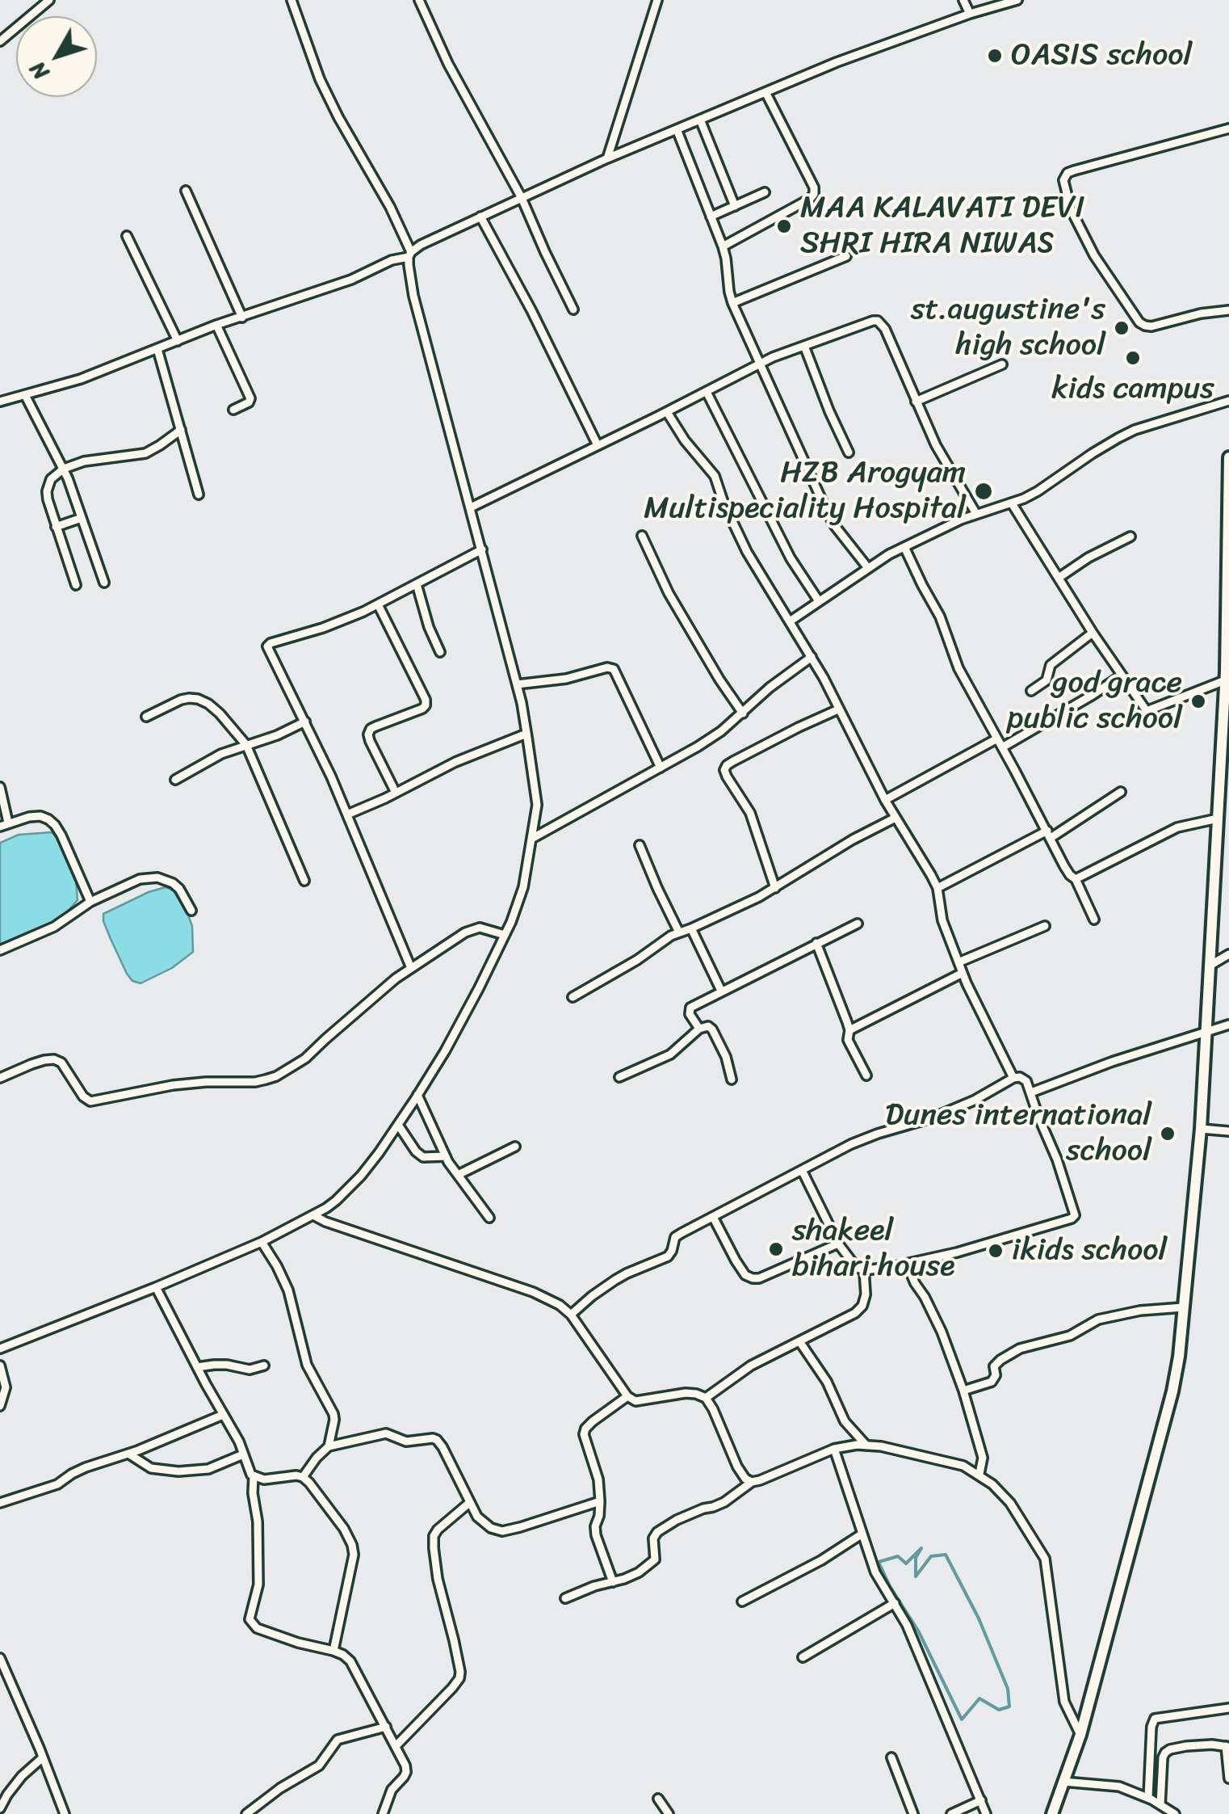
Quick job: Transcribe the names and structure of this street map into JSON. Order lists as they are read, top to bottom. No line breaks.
{"places":["OASIS school","MAA KALAVATI DEVI SHRI HIRA NIWAS","st.augustine's high school","kids campus","HZB Arogyam Multispeciality Hospital","god grace public school","Dunes international school","shakeel bihari house","ikids school"],"north":"bottom left"}
